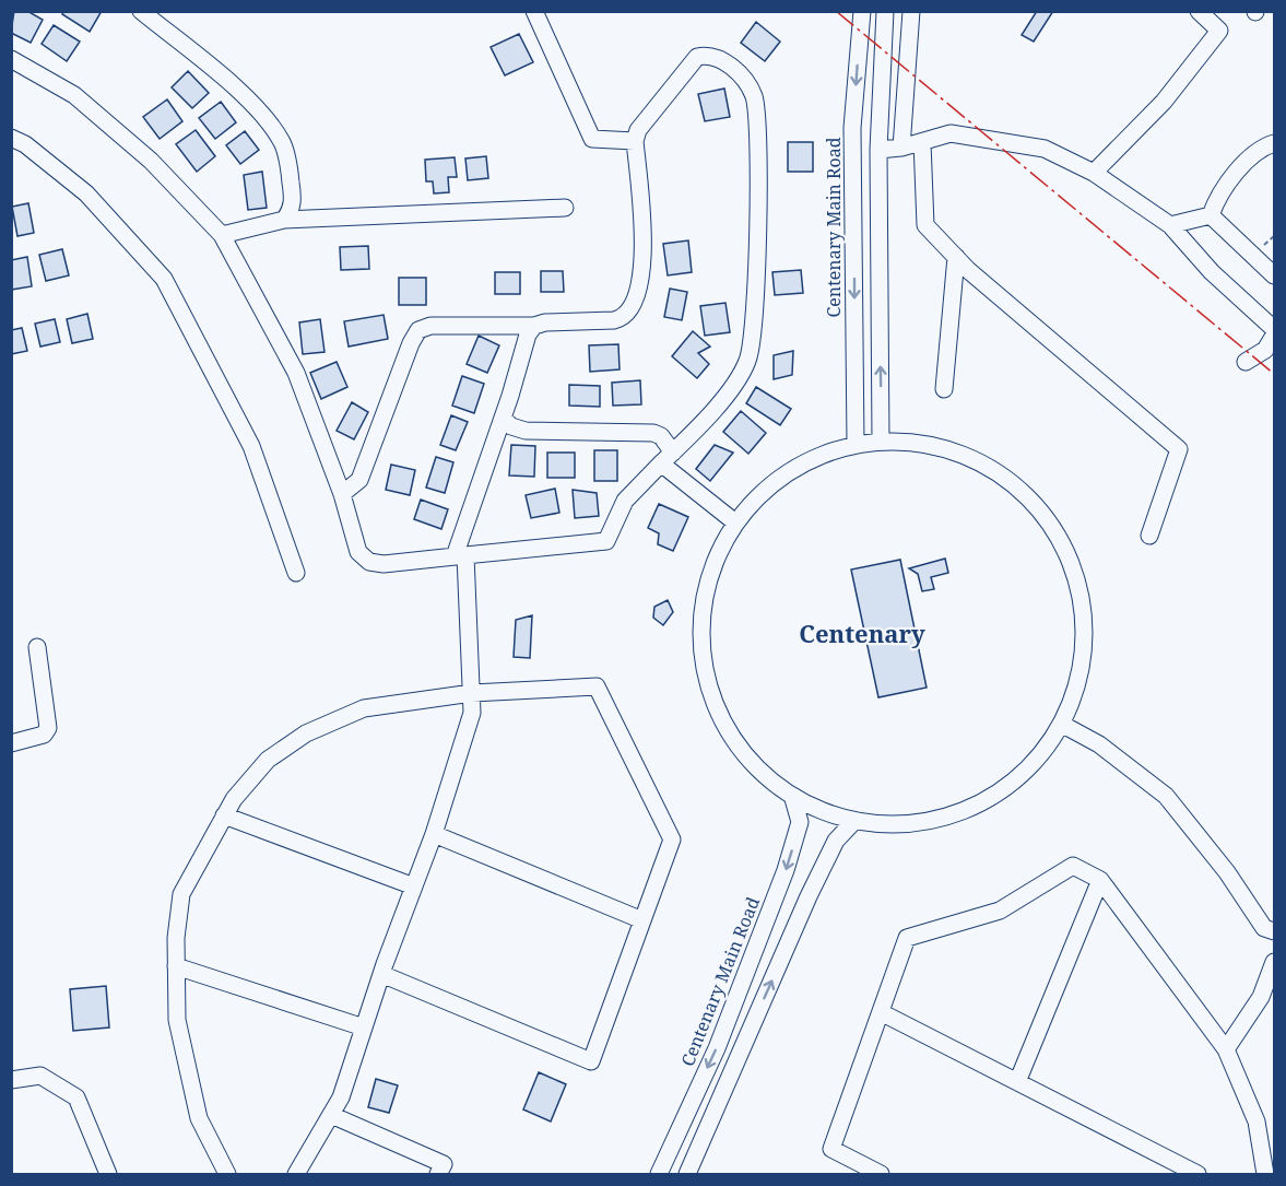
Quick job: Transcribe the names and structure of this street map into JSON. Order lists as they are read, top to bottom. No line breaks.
{"streets":{"street":["Centenary Main Road"]},"districts":["Centenary"]}
